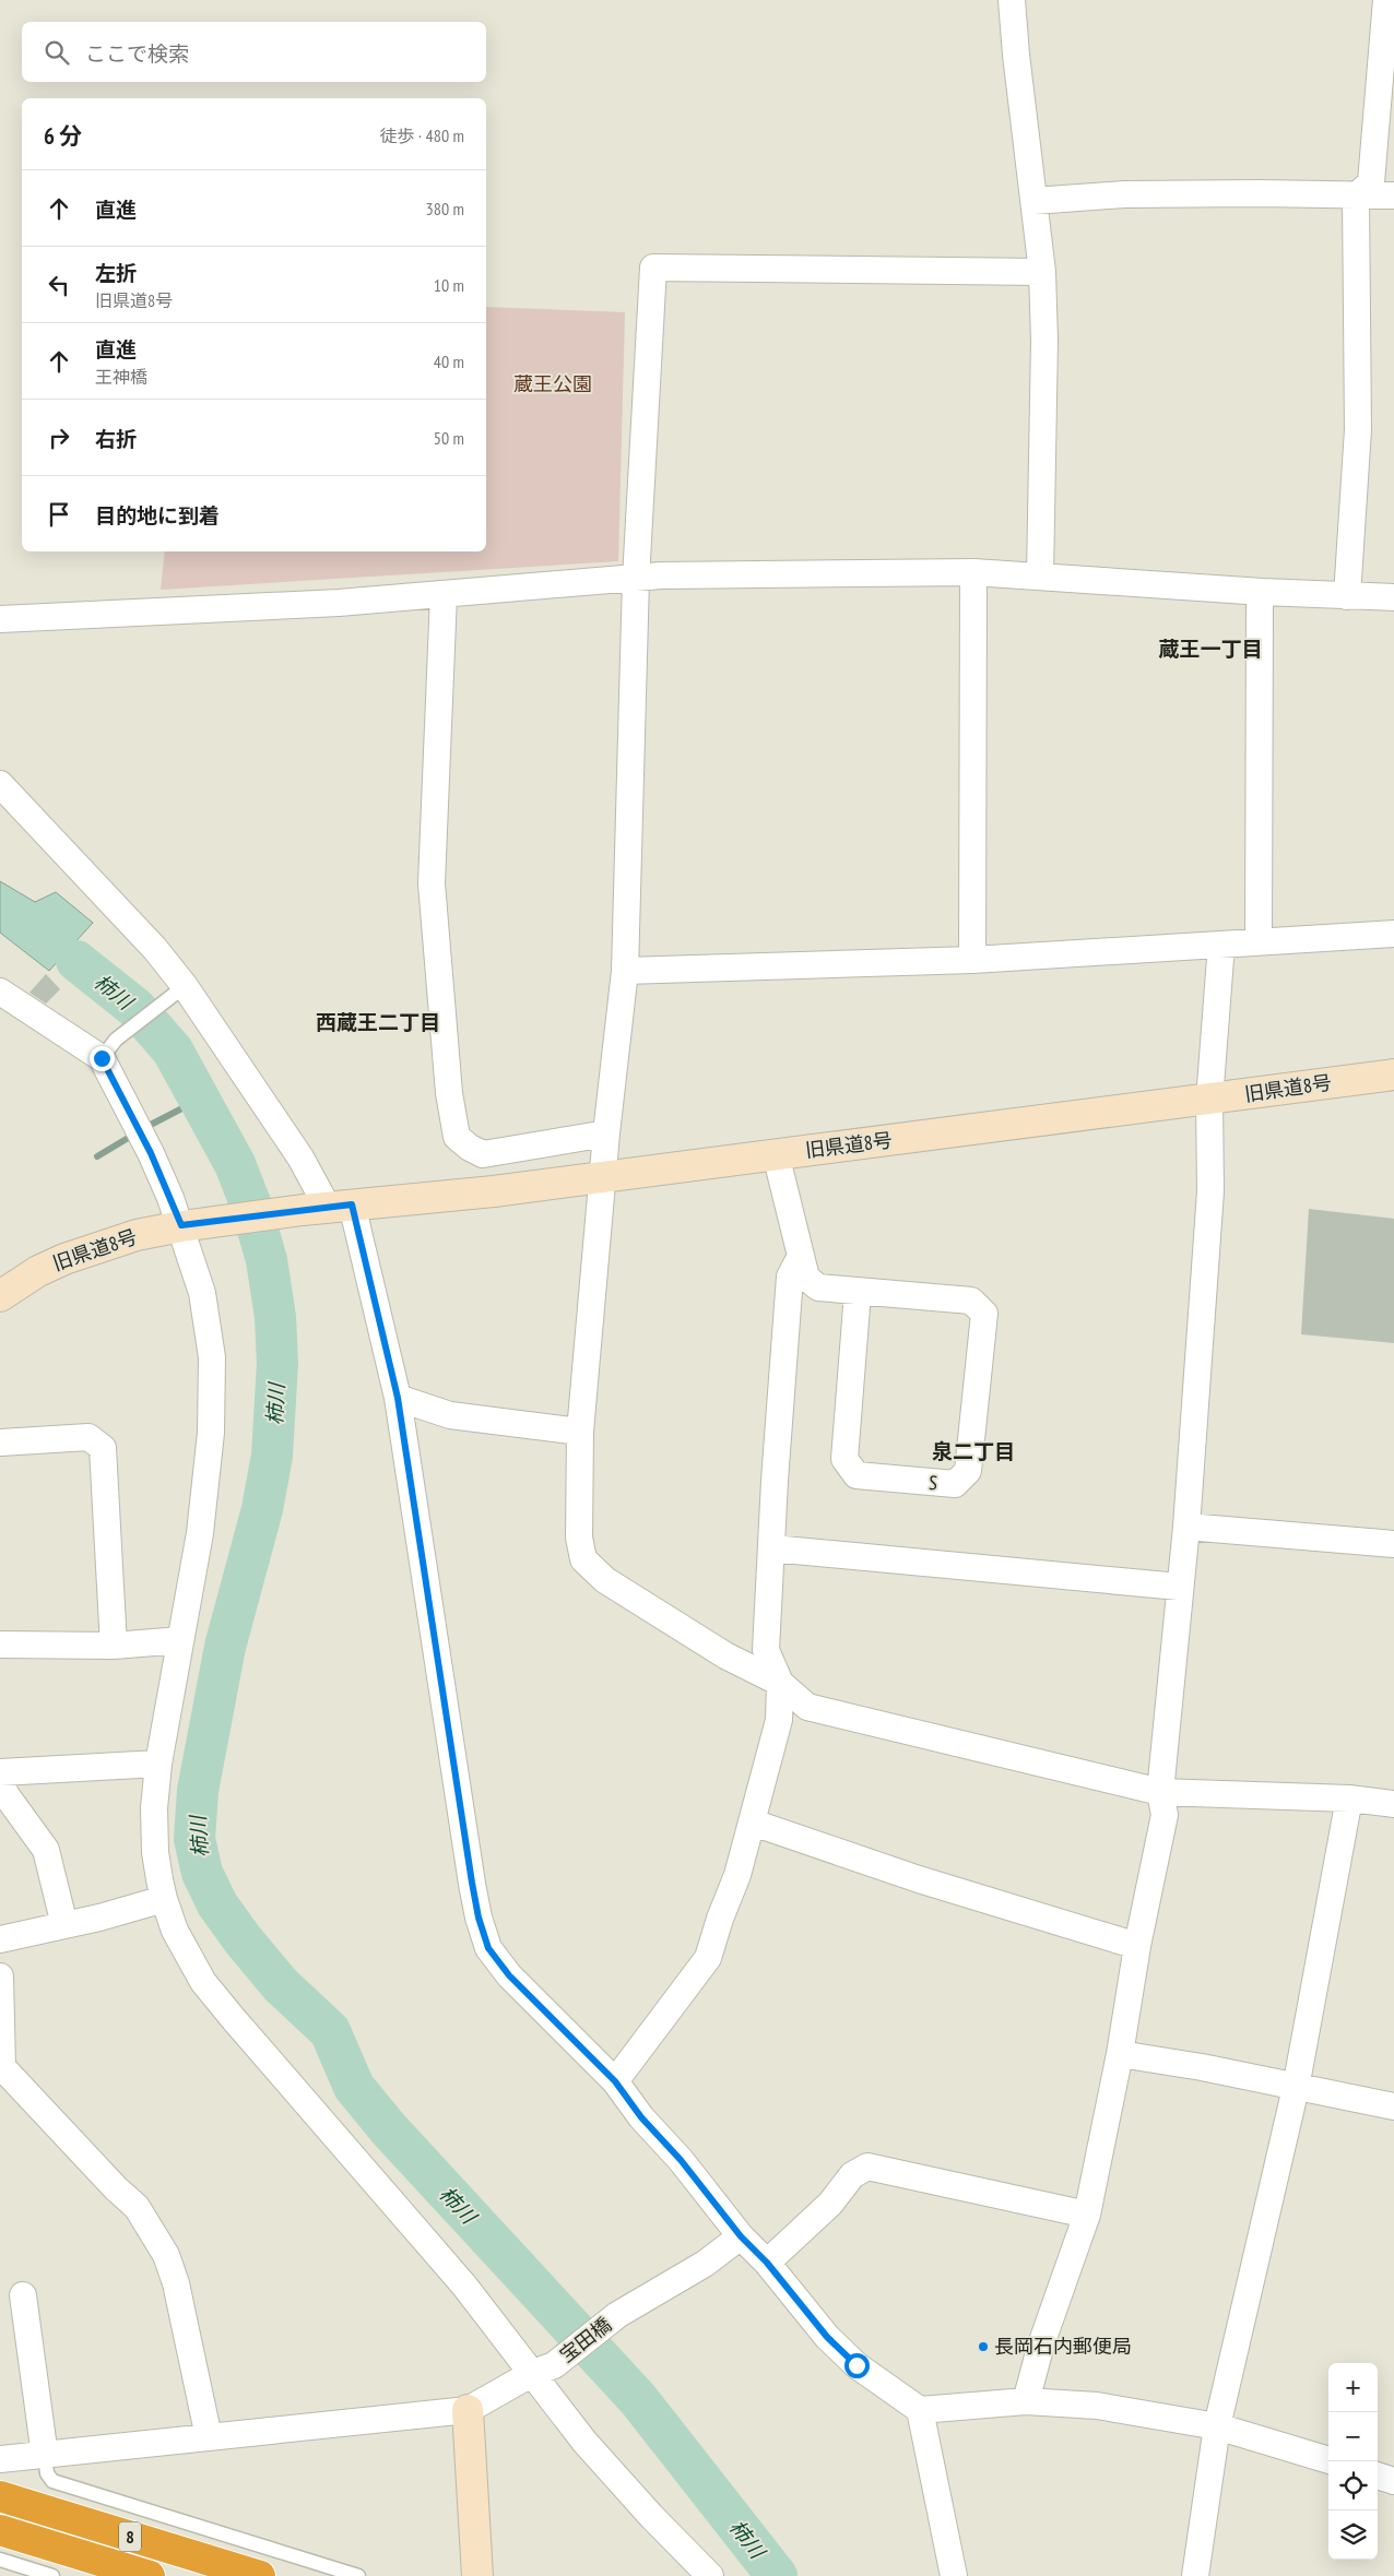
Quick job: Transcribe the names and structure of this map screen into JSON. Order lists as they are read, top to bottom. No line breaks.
{"streets":{"highway":["8"],"street":["旧県道8号","S","宝田橋"]},"crossings":[["旧県道8号","S"]],"districts":["蔵王一丁目","西蔵王二丁目","泉二丁目"],"water":["柿川"],"parks":["蔵王公園"],"places":["長岡石内郵便局"],"page":{"search":"ここで検索","heading":["6 分","徒歩 · 480 m"],"list":[["直進","380 m"],["左折","旧県道8号","10 m"],["直進","王神橋","40 m"],["右折","50 m"],"目的地に到着"],"map_buttons":["+","−"]}}
